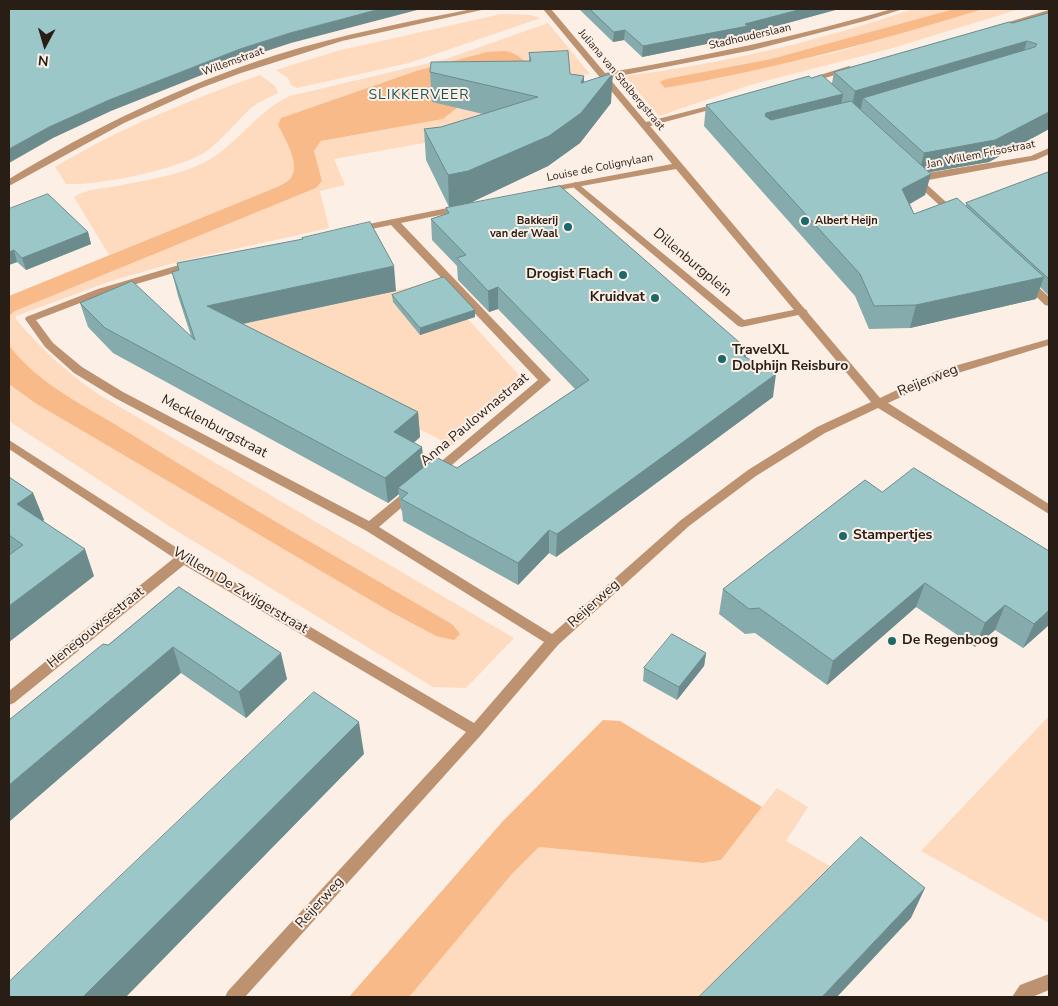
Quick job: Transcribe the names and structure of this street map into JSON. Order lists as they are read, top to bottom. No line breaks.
{"streets":{"street":["Stadhouderslaan","Willemstraat","Juliana van Stolbergstraat","Jan Willem Frisostraat","Louise de Colignylaan","Dillenburgplein","Reijerweg","Anna Paulownastraat","Mecklenburgstraat","Willem De Zwijgerstraat","Henegouwsestraat"]},"crossings":[["Stadhouderslaan","Juliana van Stolbergstraat"],["Juliana van Stolbergstraat","Louise de Colignylaan"],["Louise de Colignylaan","Dillenburgplein"],["Reijerweg","Mecklenburgstraat"],["Reijerweg","Willem De Zwijgerstraat"],["Anna Paulownastraat","Mecklenburgstraat"],["Willem De Zwijgerstraat","Henegouwsestraat"]],"districts":["SLIKKERVEER"],"places":["Albert Heijn","Bakkerij van der Waal","Drogist Flach","Kruidvat","TravelXL Dolphijn Reisburo","Stampertjes","De Regenboog"],"north":"bottom"}
